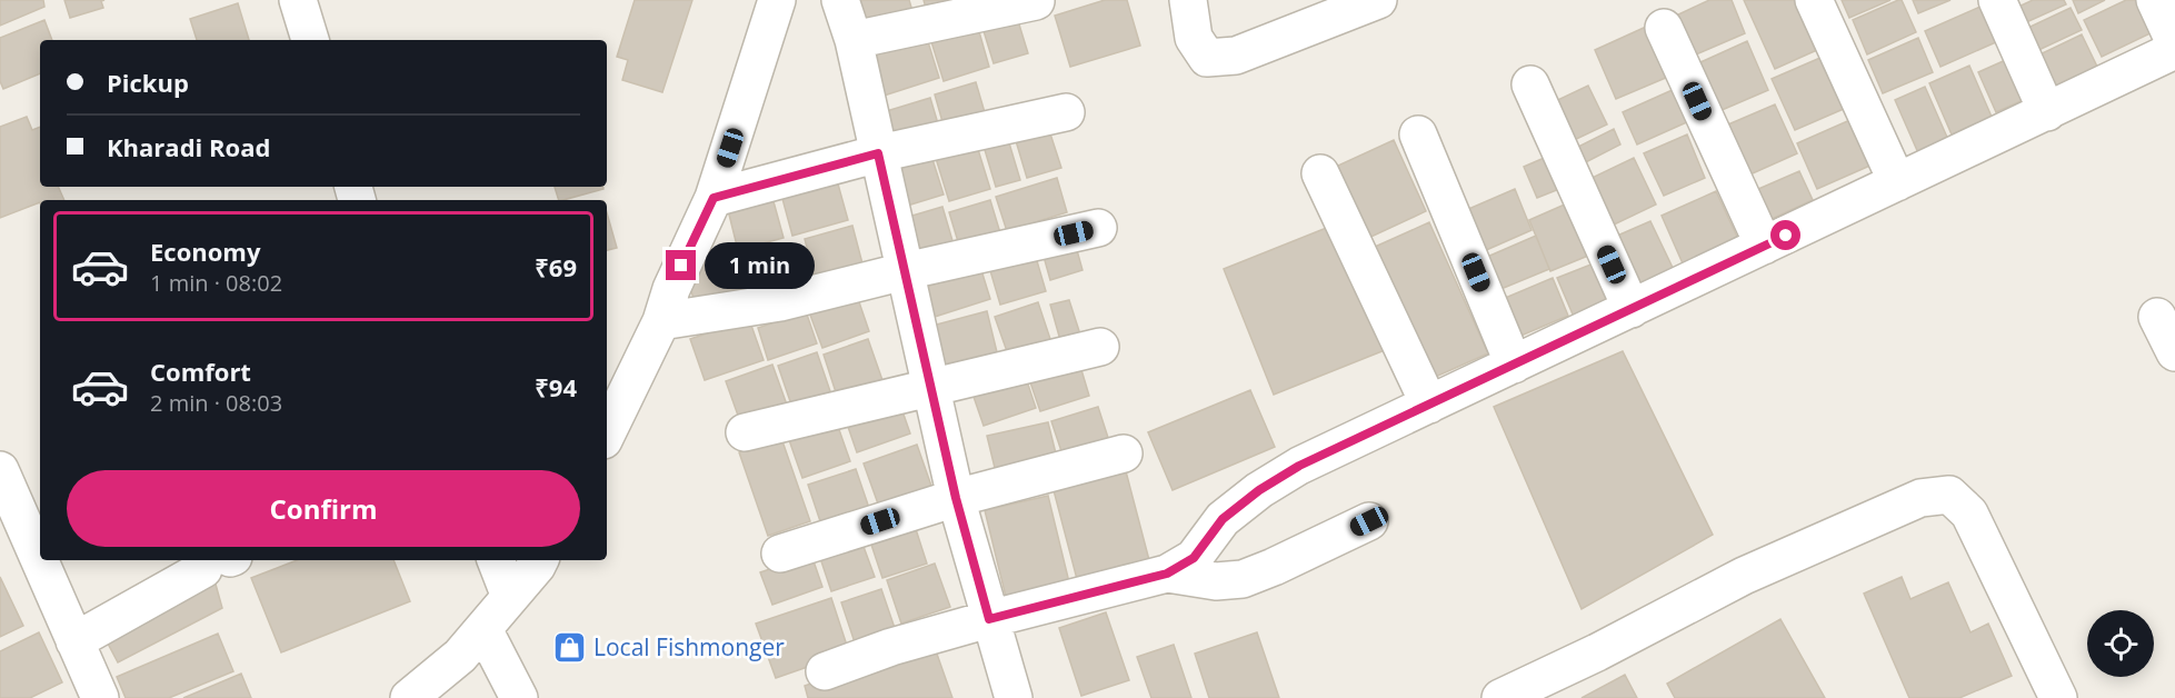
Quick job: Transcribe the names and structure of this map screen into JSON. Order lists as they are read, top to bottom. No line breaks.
{"places":{"shop":["Local Fishmonger"]},"page":{"banner":["Pickup","Kharadi Road"],"list":[{"name":"Economy","note":"1 min · 08:02","value":"₹69"},{"name":"Comfort","note":"2 min · 08:03","value":"₹94"}],"bubble":"1 min","buttons":"Confirm"}}
